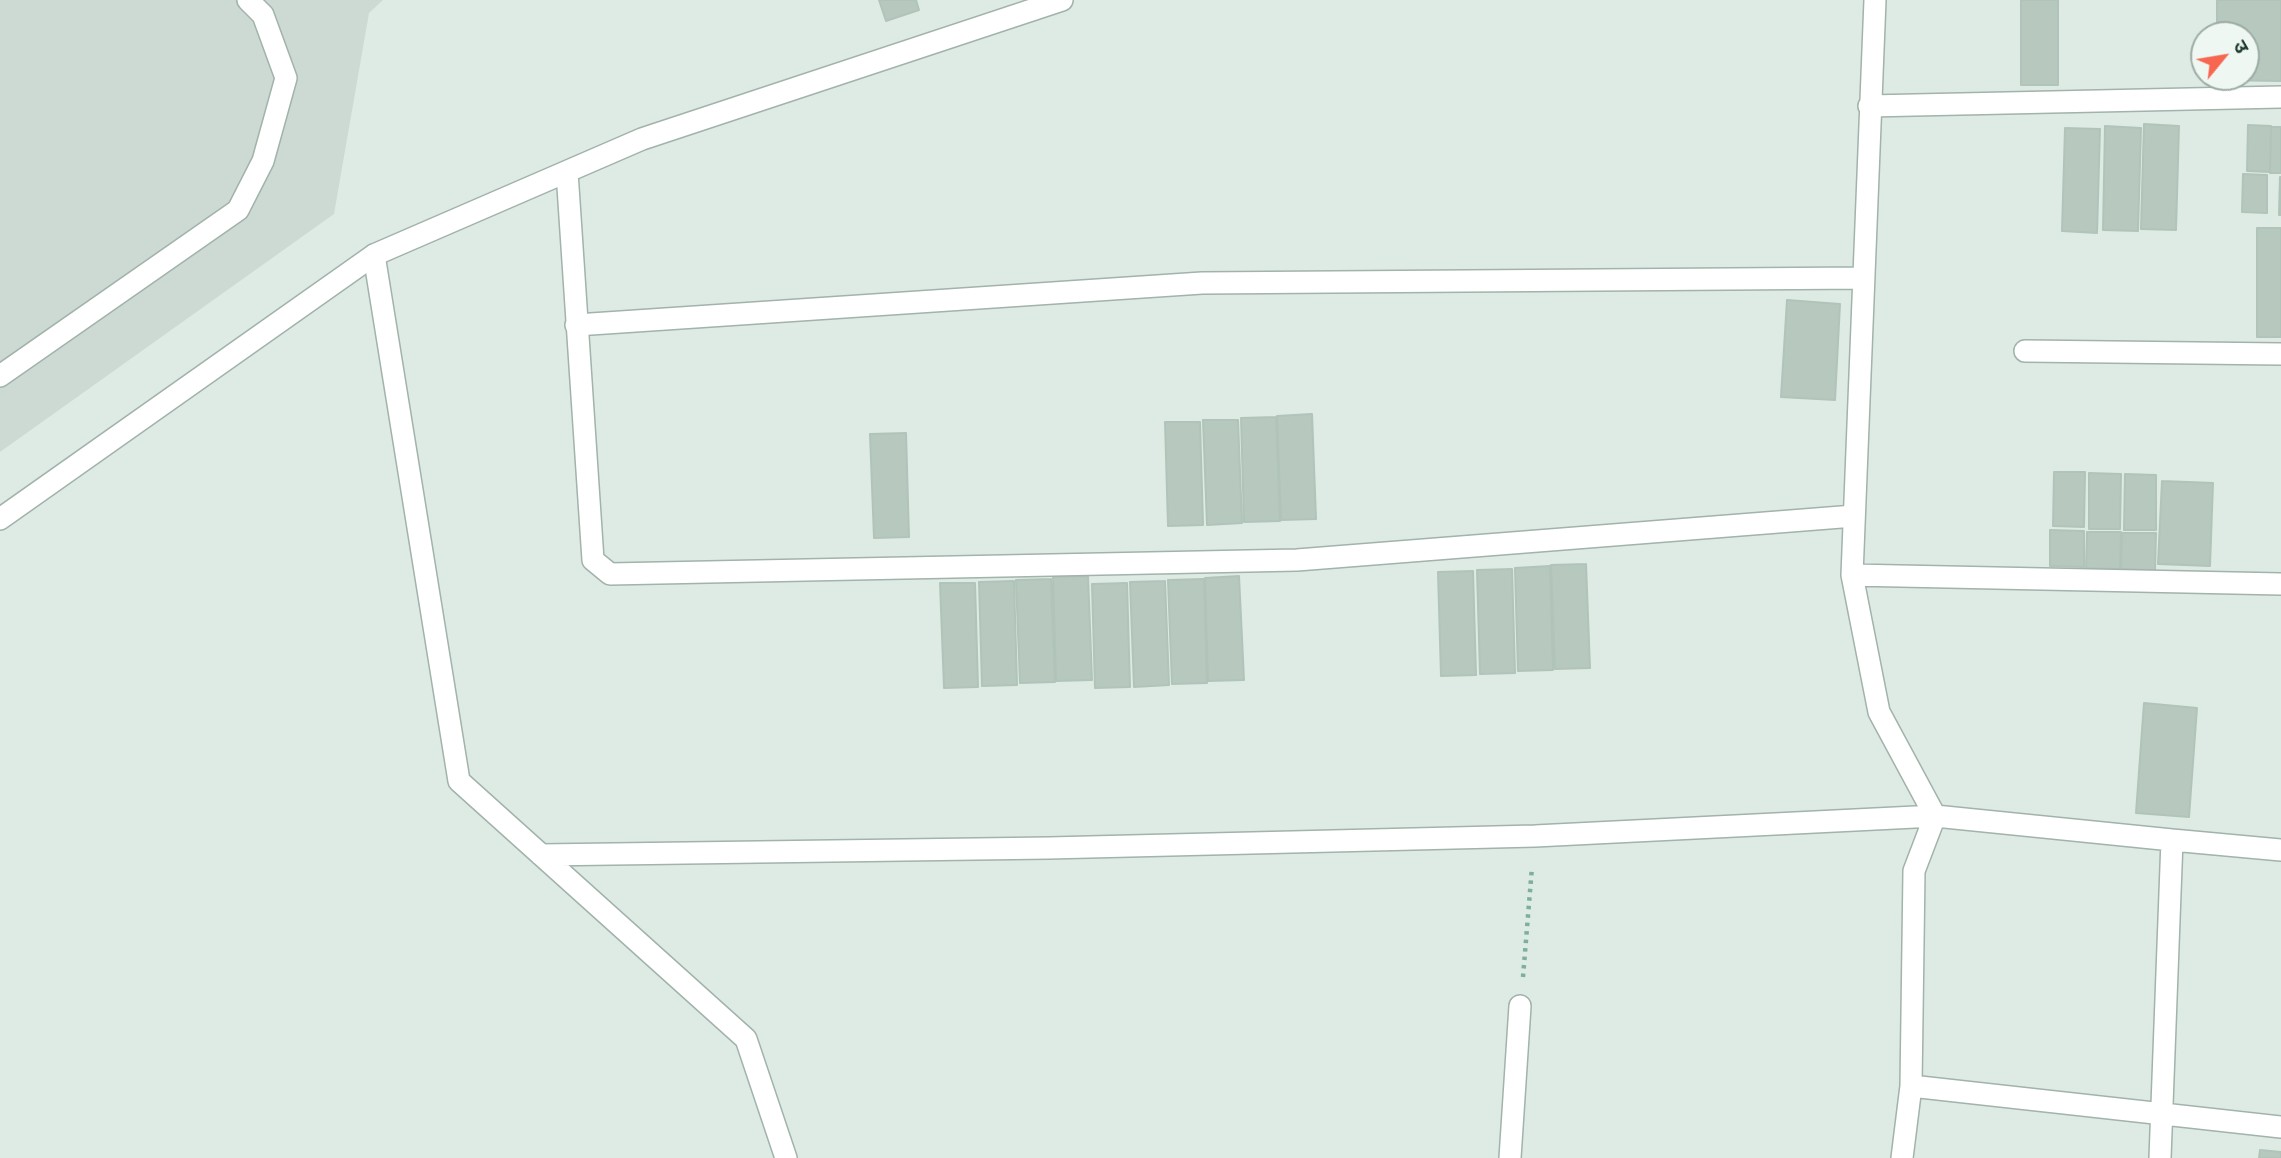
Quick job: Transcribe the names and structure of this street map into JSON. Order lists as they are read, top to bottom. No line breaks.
{"north":"top right"}
